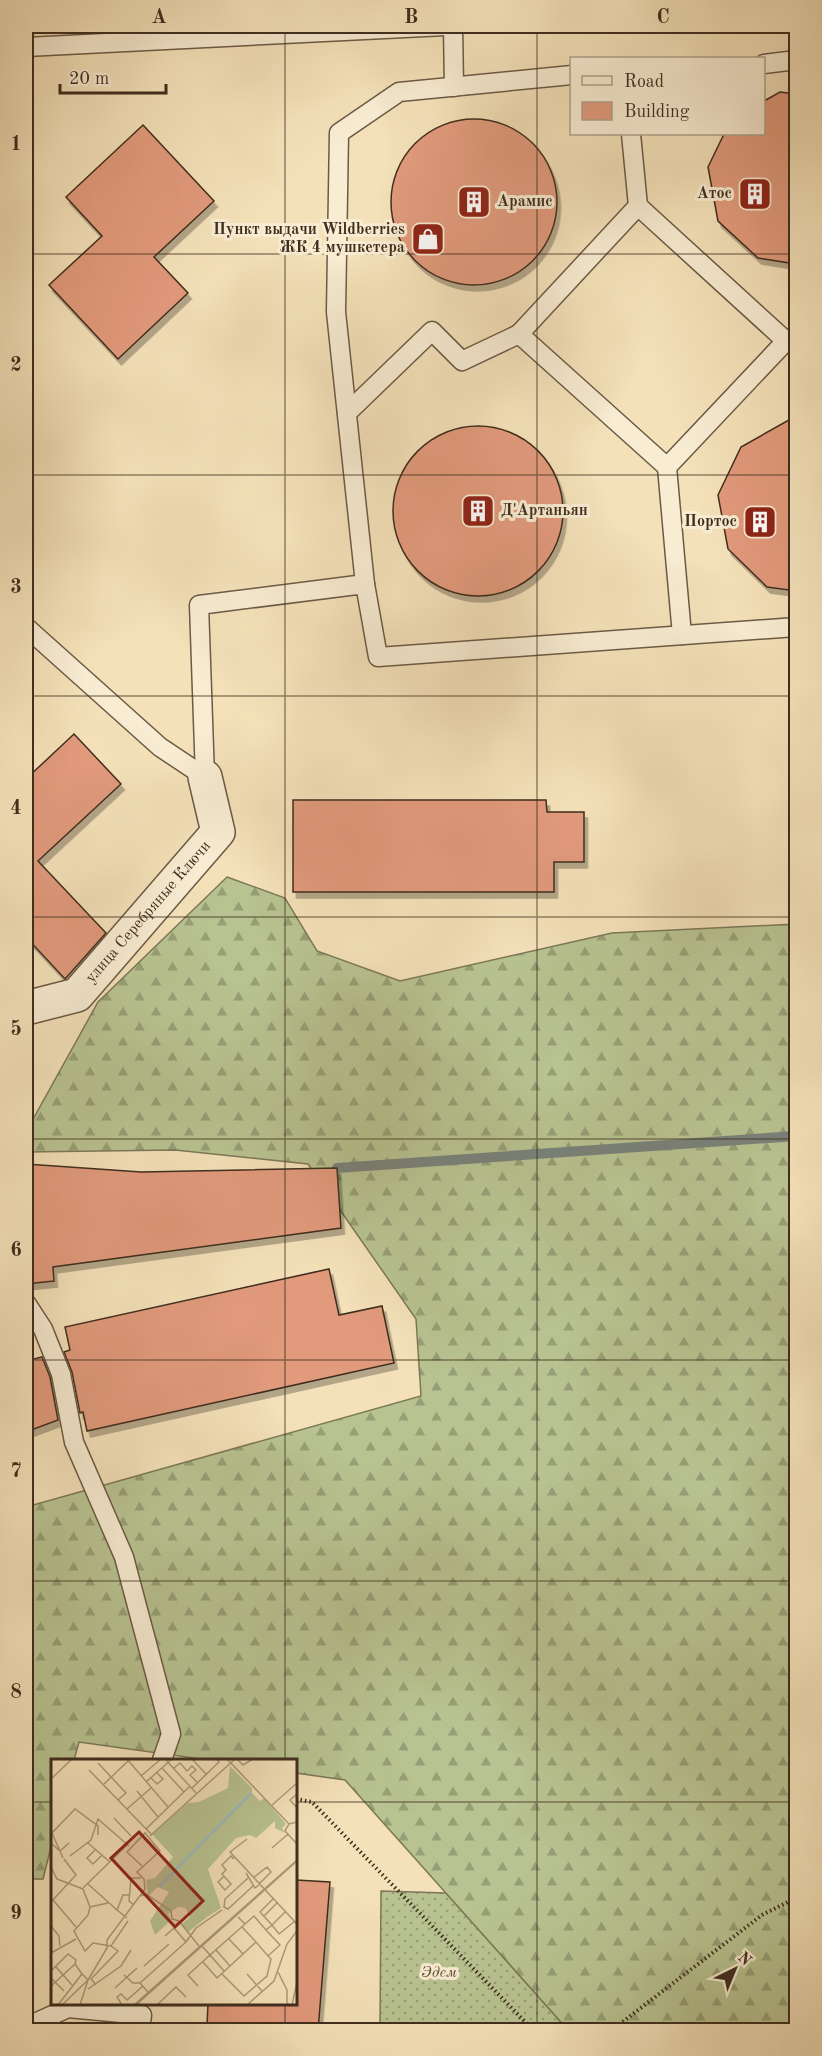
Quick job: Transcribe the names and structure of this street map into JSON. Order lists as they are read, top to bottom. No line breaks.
{"streets":{"street":["улица Серебряные Ключи"]},"parks":["Эдем"],"places":{"building":["Атос","Арамис","Д'Артаньян","Портос"],"shop":["Пункт выдачи Wildberries ЖК 4 мушкетера"]},"legend":["Road","Building"],"scale_bar":"20 m","north":"top right","grid":{"columns":["A","B","C"],"rows":["1","2","3","4","5","6","7","8","9"]}}
